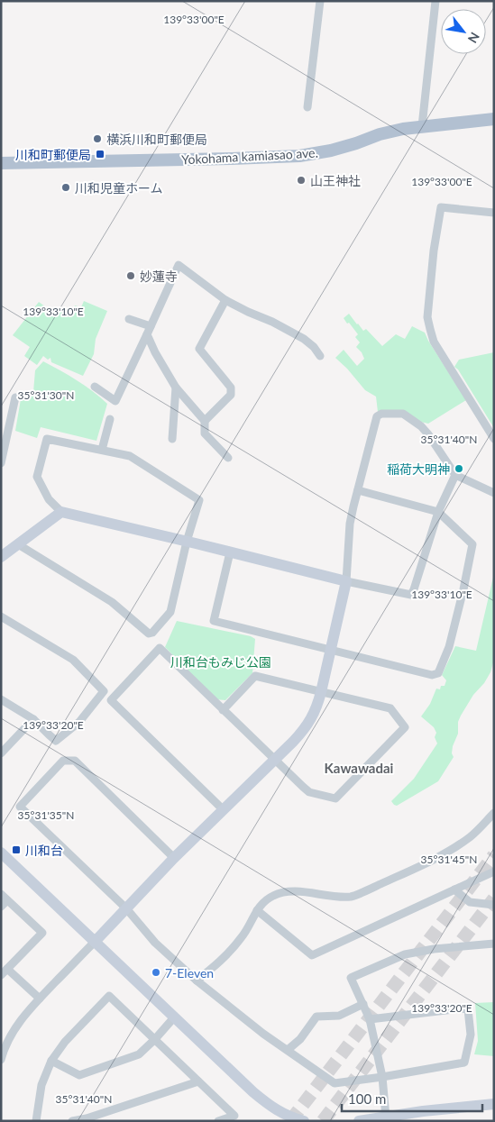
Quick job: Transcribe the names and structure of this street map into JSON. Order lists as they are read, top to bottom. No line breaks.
{"streets":{"main road":["Yokohama kamiasao ave."]},"districts":["Kawawadai"],"parks":["川和台もみじ公園"],"places":{"other":["横浜川和町郵便局","山王神社","川和児童ホーム","妙蓮寺","稲荷大明神","7-Eleven"],"transit":["川和町郵便局","川和台"]},"scale_bar":"100 m","north":"bottom right","coordinates":["139°33'00\"E","139°33'10\"E","35°31'30\"N","35°31'40\"N","139°33'20\"E","35°31'35\"N","35°31'45\"N"]}
